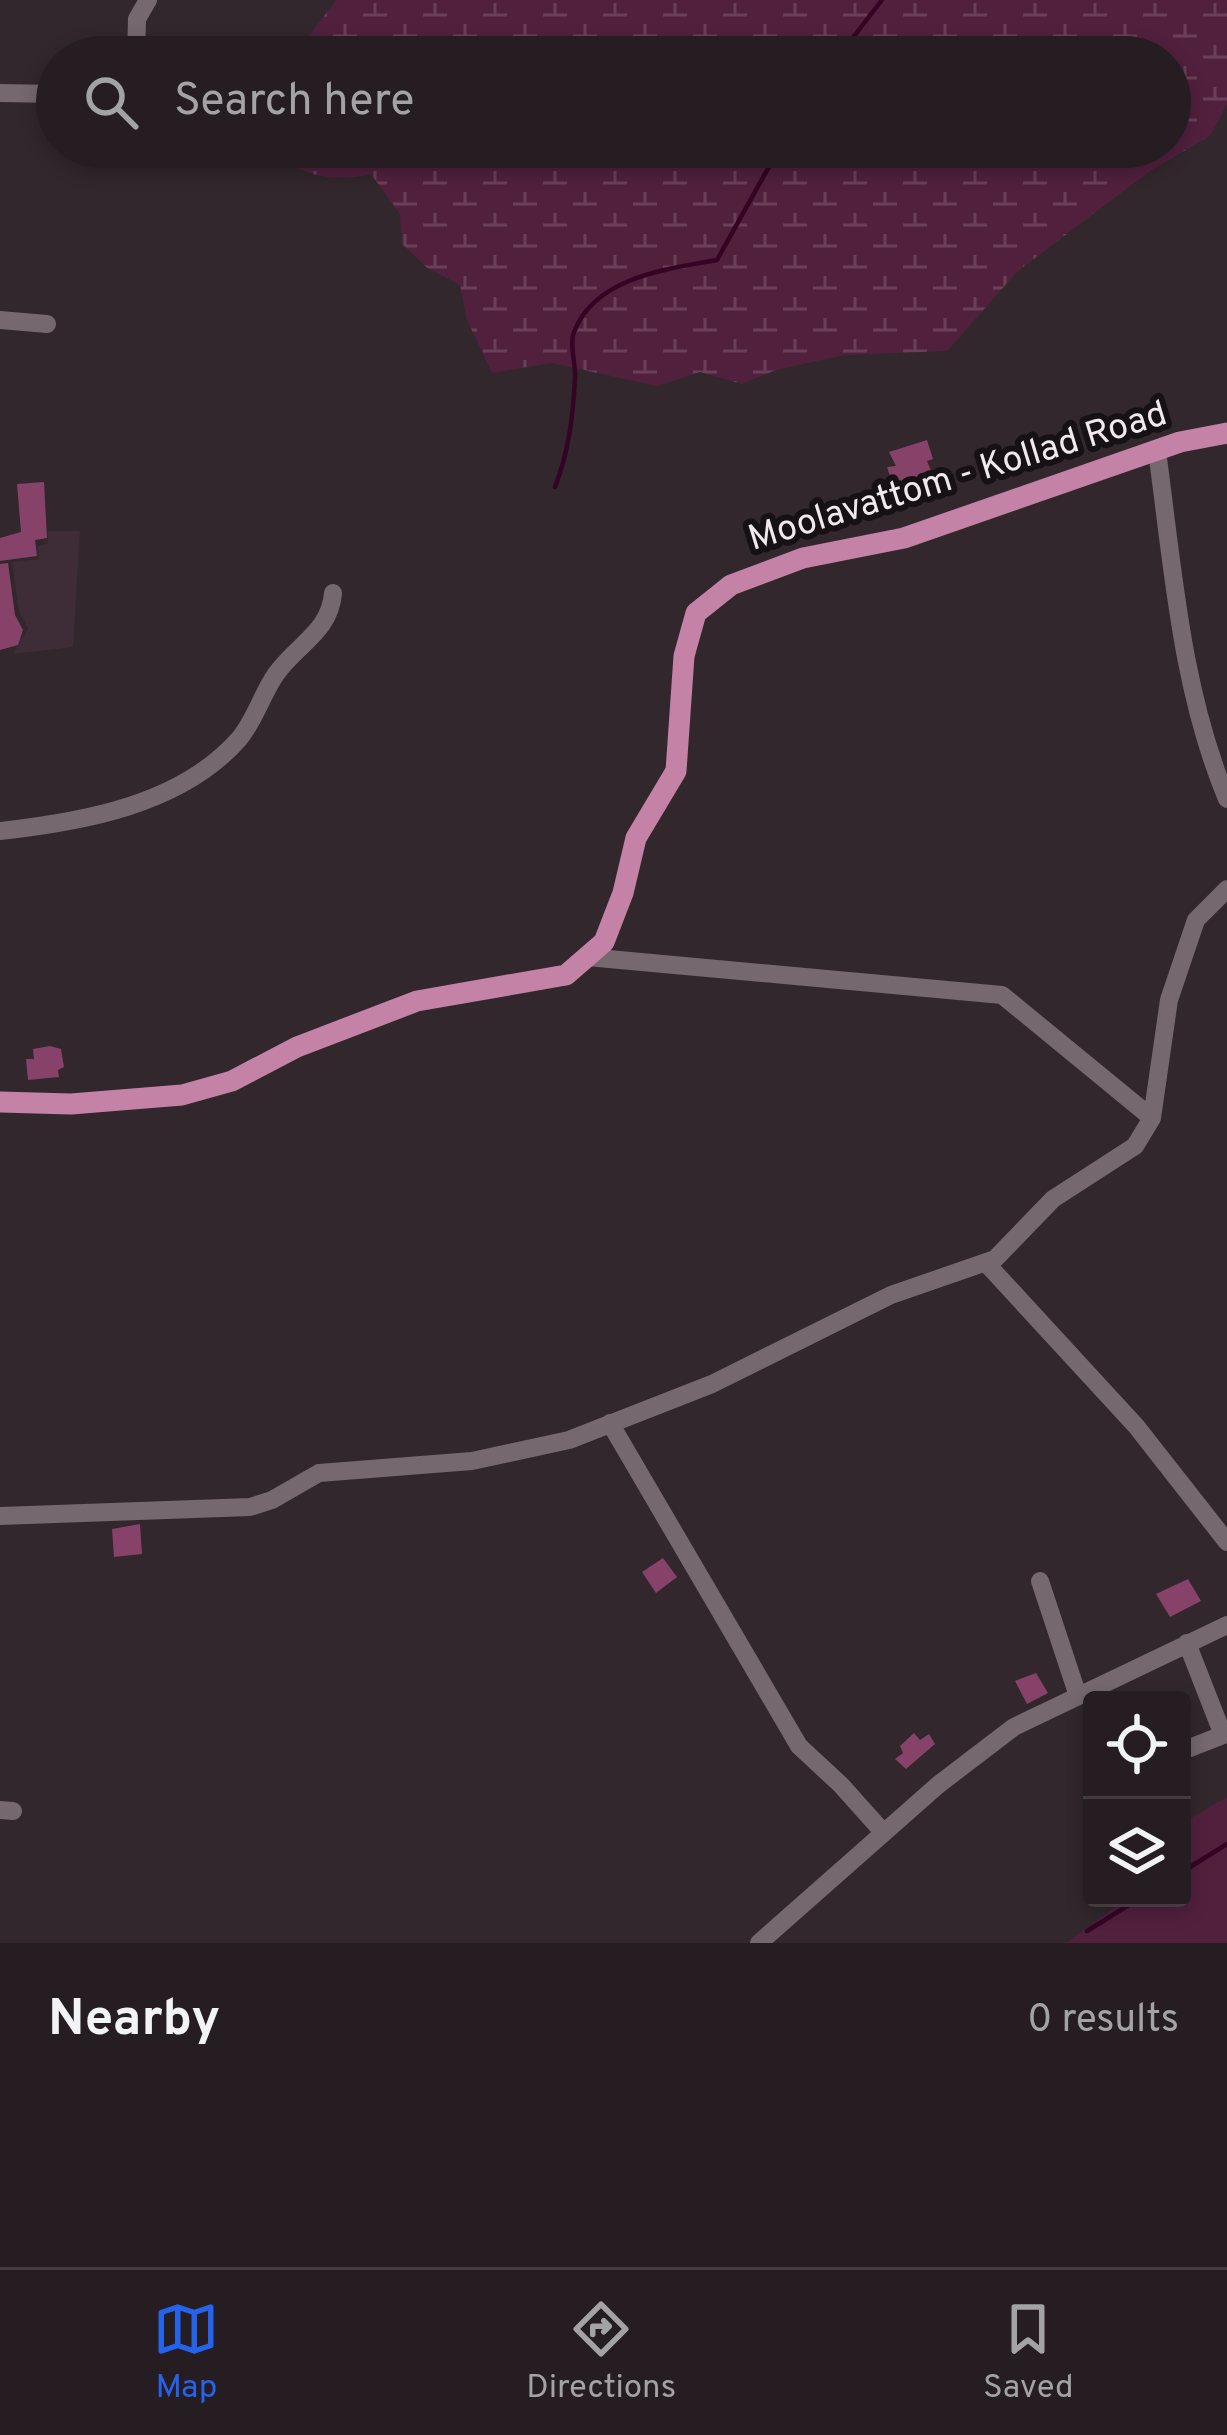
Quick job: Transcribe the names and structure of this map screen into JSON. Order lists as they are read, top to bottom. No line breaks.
{"streets":{"main road":["Moolavattom - Kollad Road"]},"page":{"search":"Search here","heading":["Nearby","0 results"],"nav":["Map","Directions","Saved"]}}
